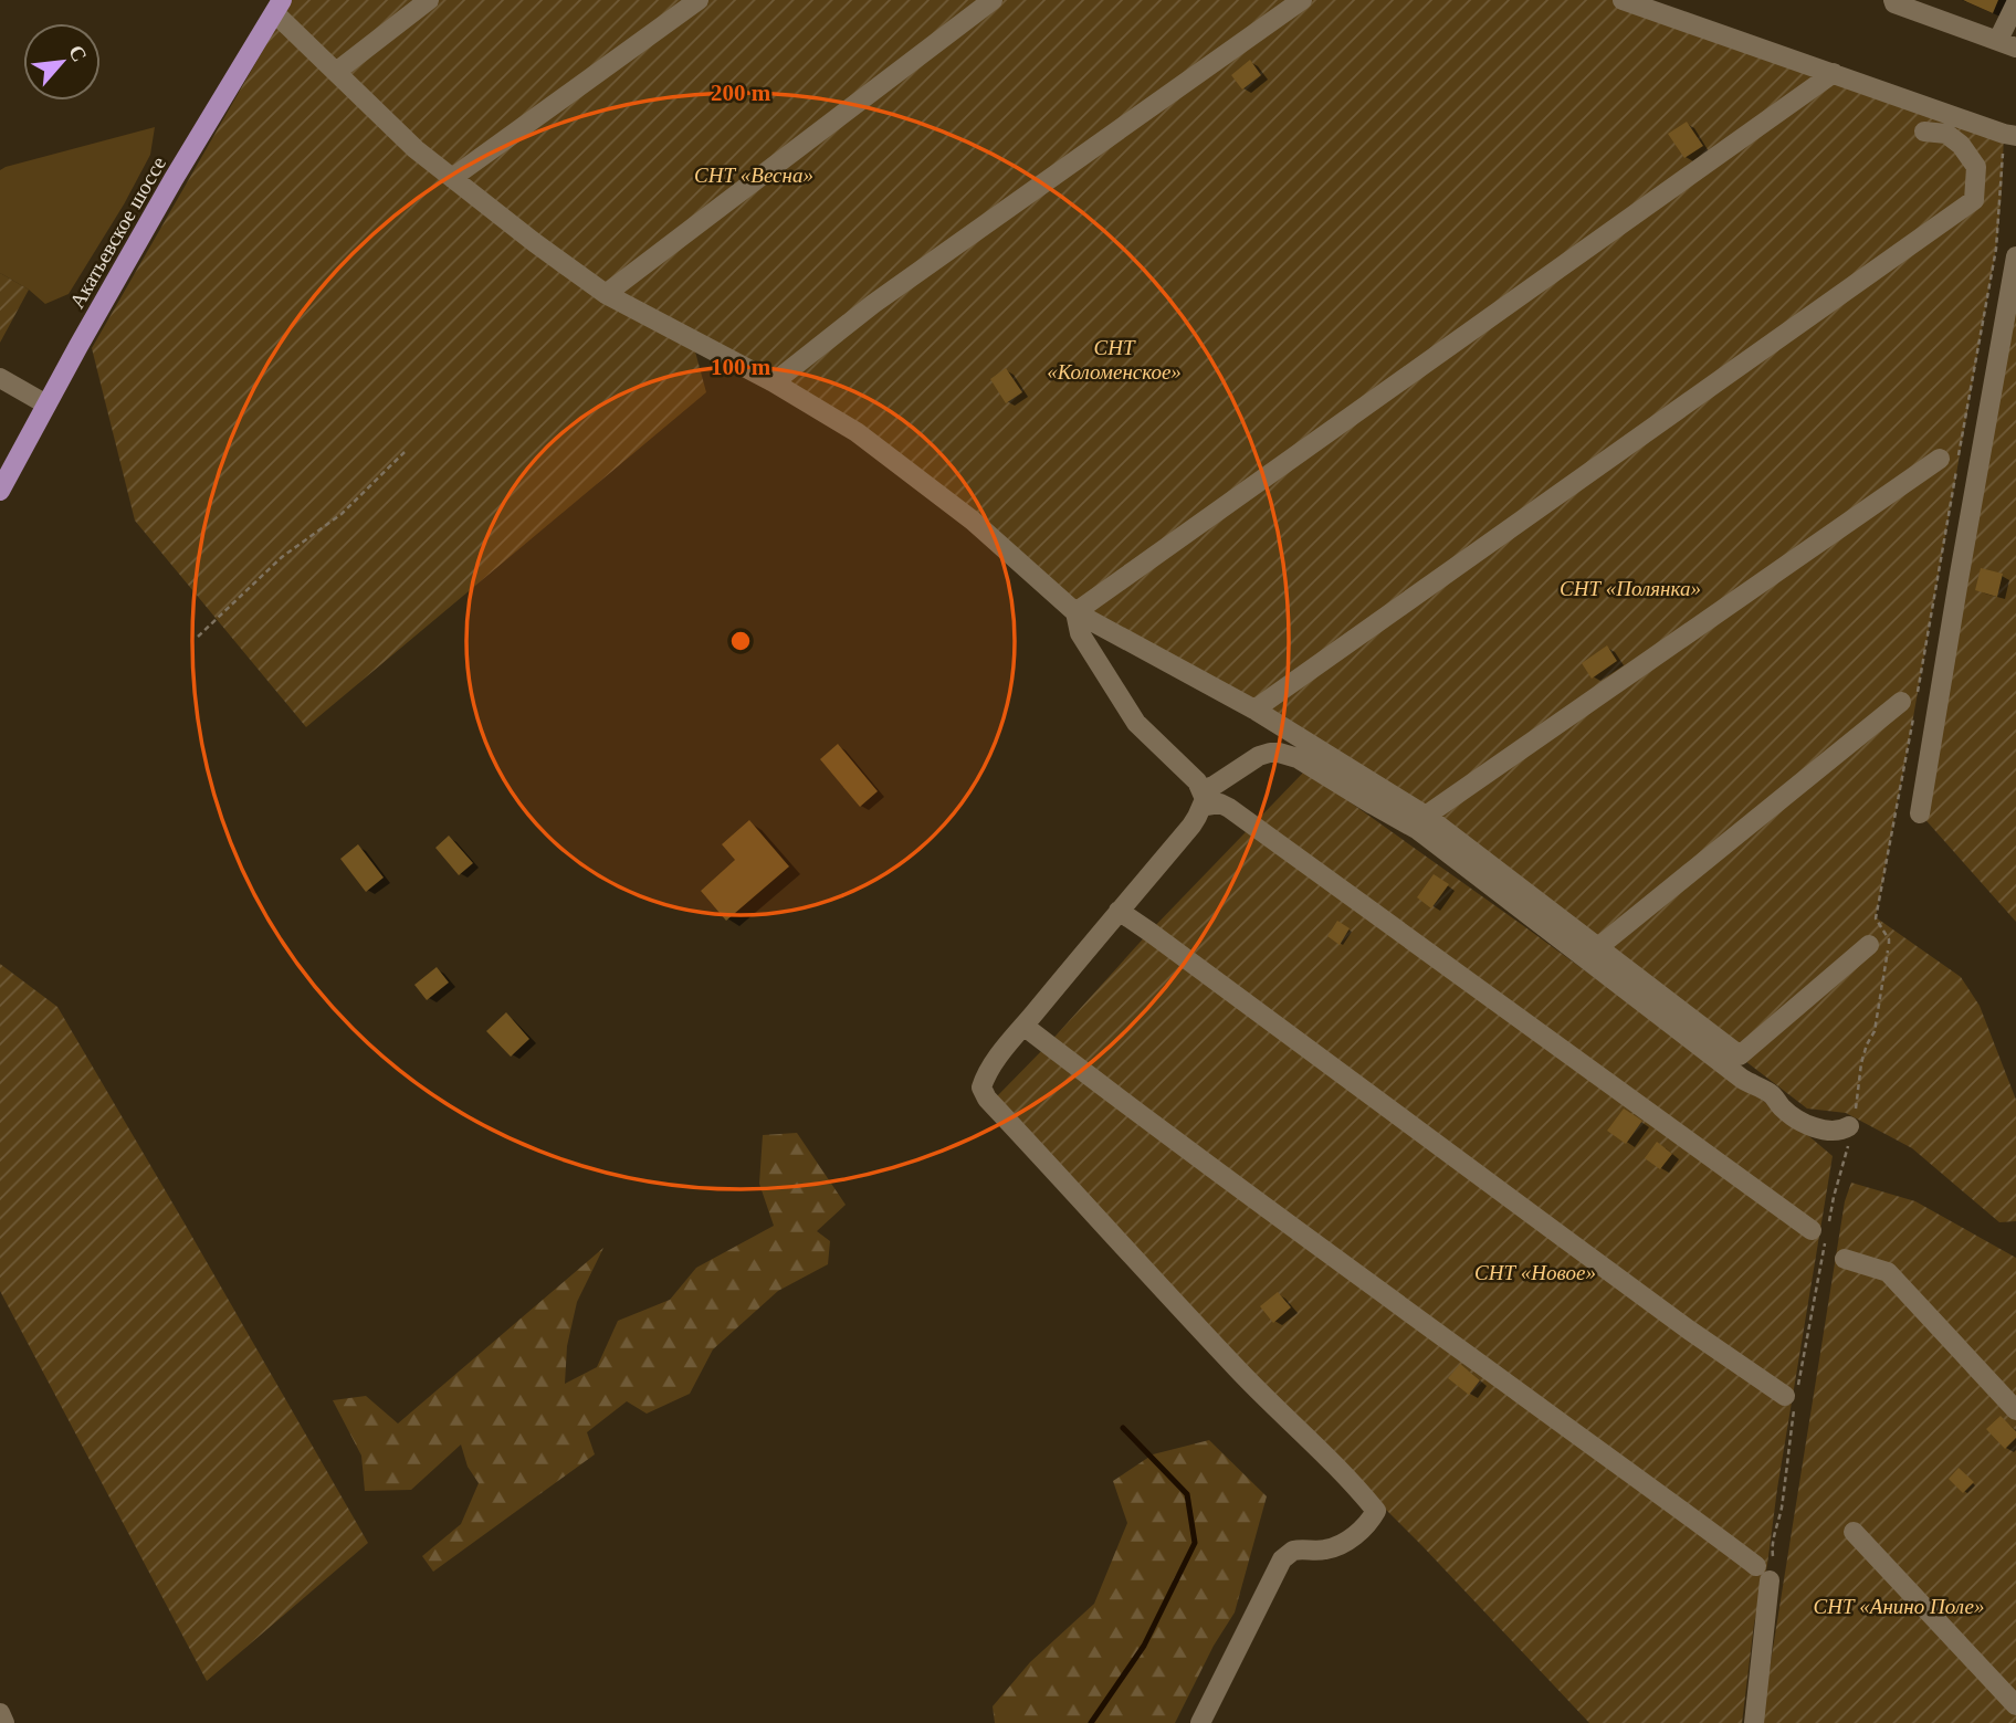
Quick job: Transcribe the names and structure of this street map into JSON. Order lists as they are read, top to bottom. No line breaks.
{"streets":{"main road":["Акатьевское шоссе"]},"parks":["СНТ «Весна»","СНТ «Коломенское»","СНТ «Полянка»","СНТ «Новое»","СНТ «Анино Поле»"],"north":"top right","rings":["200 m","100 m"]}
